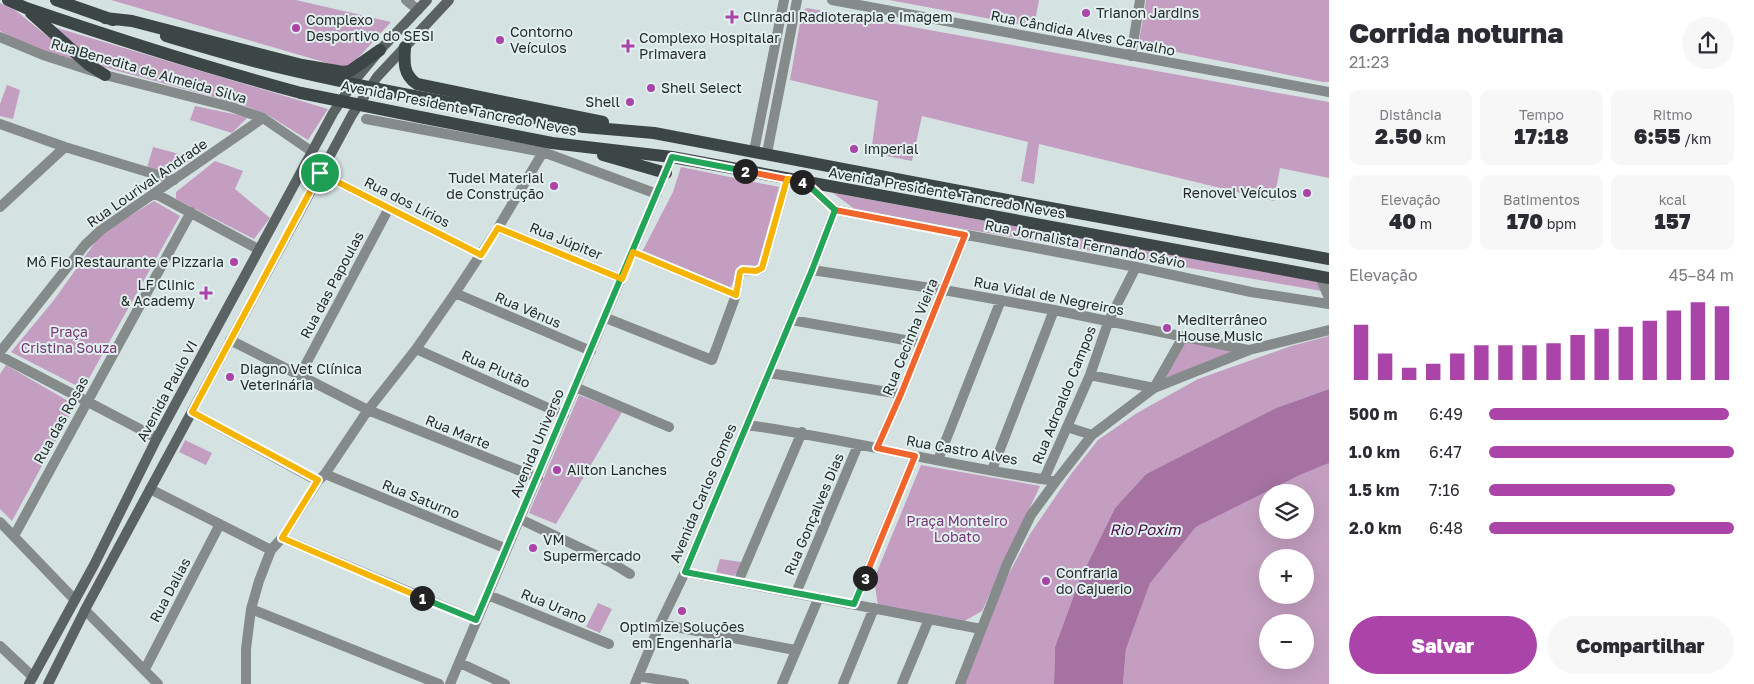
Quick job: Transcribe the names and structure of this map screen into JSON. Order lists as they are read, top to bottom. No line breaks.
{"streets":{"main road":["Avenida Presidente Tancredo Neves","Avenida Paulo VI"],"street":["Rua Cândida Alves Carvalho","Rua Benedita de Almeida Silva","Rua Lourival Andrade","Rua dos Lírios","Rua Júpiter","Rua Jornalista Fernando Sávio","Rua das Papoulas","Rua Vidal de Negreiros","Rua Vênus","Rua Cecinha Vieira","Rua Plutão","Rua Adroaldo Campos","Rua das Rosas","Rua Marte","Avenida Universo","Rua Castro Alves","Avenida Carlos Gomes","Rua Saturno","Rua Gonçalves Dias","Rua Dalias","Rua Urano"]},"crossings":[["Rua Benedita de Almeida Silva","Rua Lourival Andrade"],["Rua Benedita de Almeida Silva","Avenida Paulo VI"],["Avenida Presidente Tancredo Neves","Avenida Universo"],["Rua dos Lírios","Rua das Papoulas"],["Rua Júpiter","Avenida Universo"],["Rua Jornalista Fernando Sávio","Rua Cecinha Vieira"],["Rua Jornalista Fernando Sávio","Rua Adroaldo Campos"],["Rua Jornalista Fernando Sávio","Avenida Carlos Gomes"],["Rua das Papoulas","Rua Marte"],["Rua Vidal de Negreiros","Rua Cecinha Vieira"],["Rua Vidal de Negreiros","Rua Adroaldo Campos"],["Rua Vidal de Negreiros","Avenida Carlos Gomes"],["Rua Vênus","Avenida Universo"],["Rua Cecinha Vieira","Rua Castro Alves"],["Rua Plutão","Avenida Universo"],["Rua Adroaldo Campos","Rua Castro Alves"],["Rua Marte","Avenida Universo"],["Avenida Universo","Rua Saturno"],["Avenida Universo","Rua Urano"],["Rua Castro Alves","Avenida Carlos Gomes"],["Rua Castro Alves","Rua Gonçalves Dias"]],"water":["Rio Poxim"],"parks":["Praça Cristina Souza","Praça Monteiro Lobato"],"places":{"other":["Trianon Jardins","Complexo Desportivo do SESI","Contorno Veículos","Shell Select","Shell","imperial","Tudel Material de Construção","Renovel Veículos","Mô Fio Restaurante e Pizzaria","Mediterrâneo House Music","Diagno Vet Clínica Veterinária","Ailton Lanches","VM Supermercado","Confraria do Cajuerio","Optimize Soluções em Engenharia"],"health":["Clinradi Radioterapia e Imagem","Complexo Hospitalar Primavera","LF Clinic & Academy"]},"page":{"heading":["Corrida noturna","21:23"],"stats":[["Distância","2.50 km"],["Tempo","17:18"],["Ritmo","6:55 /km"],["Elevação","40 m"],["Batimentos","170 bpm"],["kcal","157"]],"pins":["2","4","3","1"],"chart":["Elevação","45–84 m"],"list":[{"name":"500 m","note":"6:49"},{"name":"1.0 km","note":"6:47"},{"name":"1.5 km","note":"7:16"},{"name":"2.0 km","note":"6:48"}],"map_buttons":["+","−"],"buttons":["Salvar","Compartilhar"]}}
